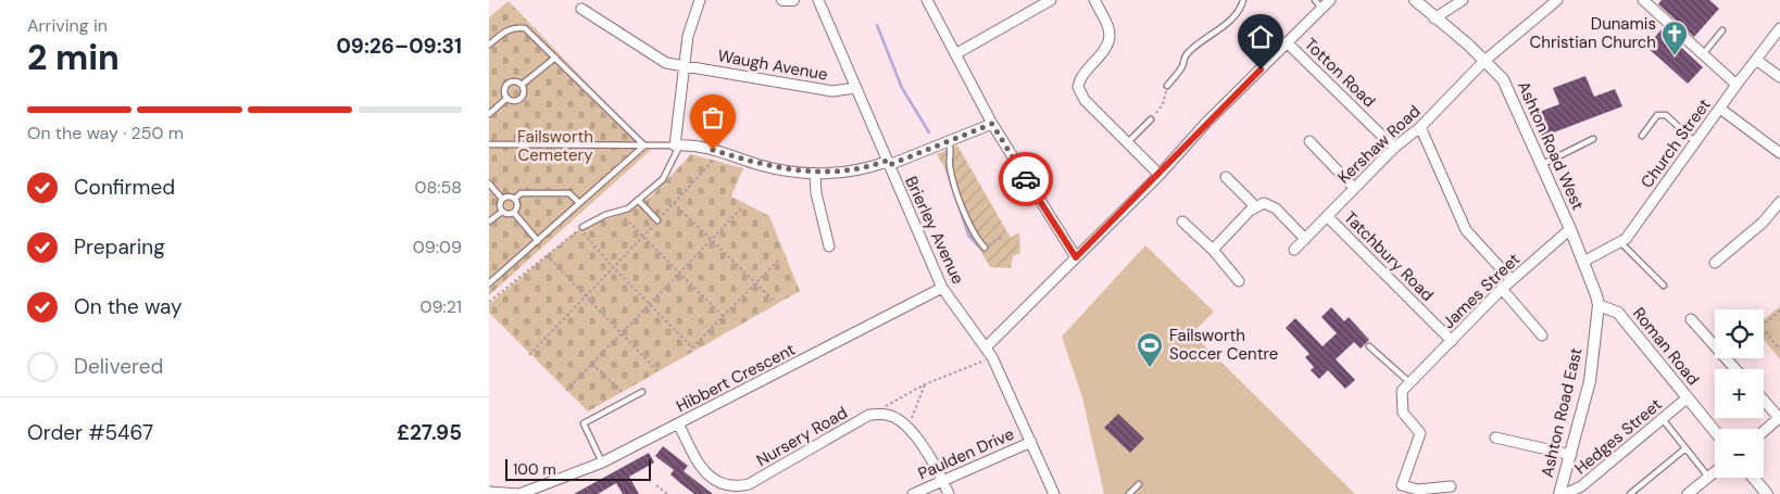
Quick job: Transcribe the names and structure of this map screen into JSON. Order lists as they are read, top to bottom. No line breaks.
{"streets":{"street":["Waugh Avenue","Totton Road","Church Street","Kershaw Road","Ashton Road West","Brierley Avenue","Tatchbury Road","James Street","Roman Road","Hibbert Crescent","Ashton Road East","Nursery Road","Hedges Street","Paulden Drive"]},"crossings":[["Waugh Avenue","Brierley Avenue"],["Totton Road","Kershaw Road"],["Church Street","Ashton Road West"],["Kershaw Road","Ashton Road West"],["Kershaw Road","Tatchbury Road"],["Ashton Road West","James Street"],["Ashton Road West","Roman Road"],["Ashton Road West","Ashton Road East"],["Brierley Avenue","Hibbert Crescent"],["Brierley Avenue","Paulden Drive"],["Tatchbury Road","James Street"],["Roman Road","Ashton Road East"],["Roman Road","Hedges Street"],["Hibbert Crescent","Nursery Road"],["Ashton Road East","Hedges Street"]],"parks":["Failsworth Cemetery"],"places":{"church":["Dunamis Christian Church"],"sports":["Failsworth Soccer Centre"]},"scale_bar":"100 m","page":{"heading":["2 min","Arriving in","09:26–09:31"],"panel":["Order #5467","£27.95"],"bar":"On the way · 250 m","list":[["Confirmed","08:58"],["Preparing","09:09"],["On the way","09:21"],"Delivered"],"map_buttons":["+","−"],"scale":"100 m"}}
